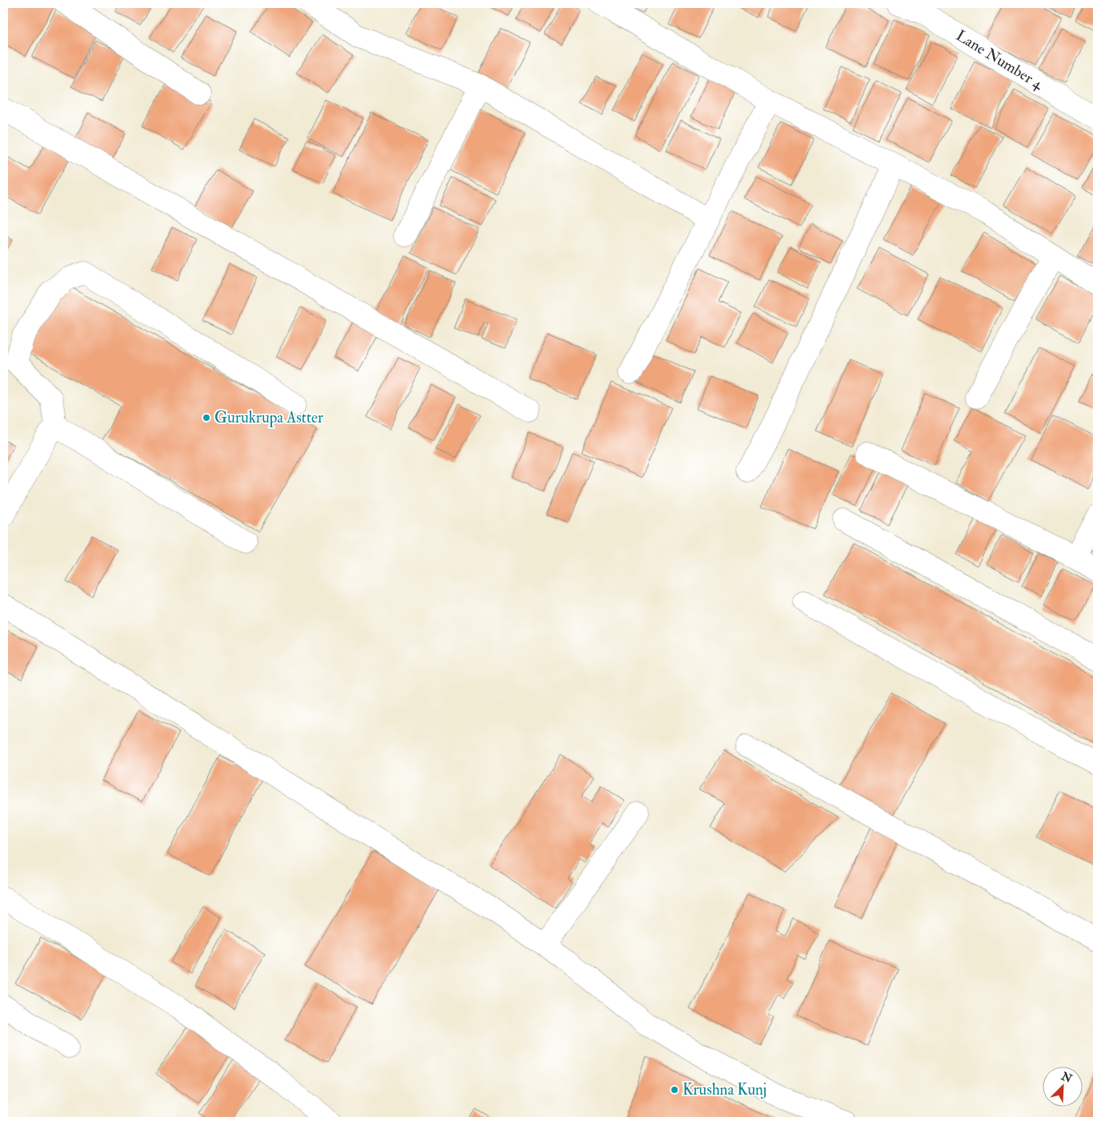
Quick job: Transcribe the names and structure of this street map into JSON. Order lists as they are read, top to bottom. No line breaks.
{"streets":{"street":["Lane Number 4"]},"places":["Gurukrupa Astter","Krushna Kunj"],"north":"top right"}
